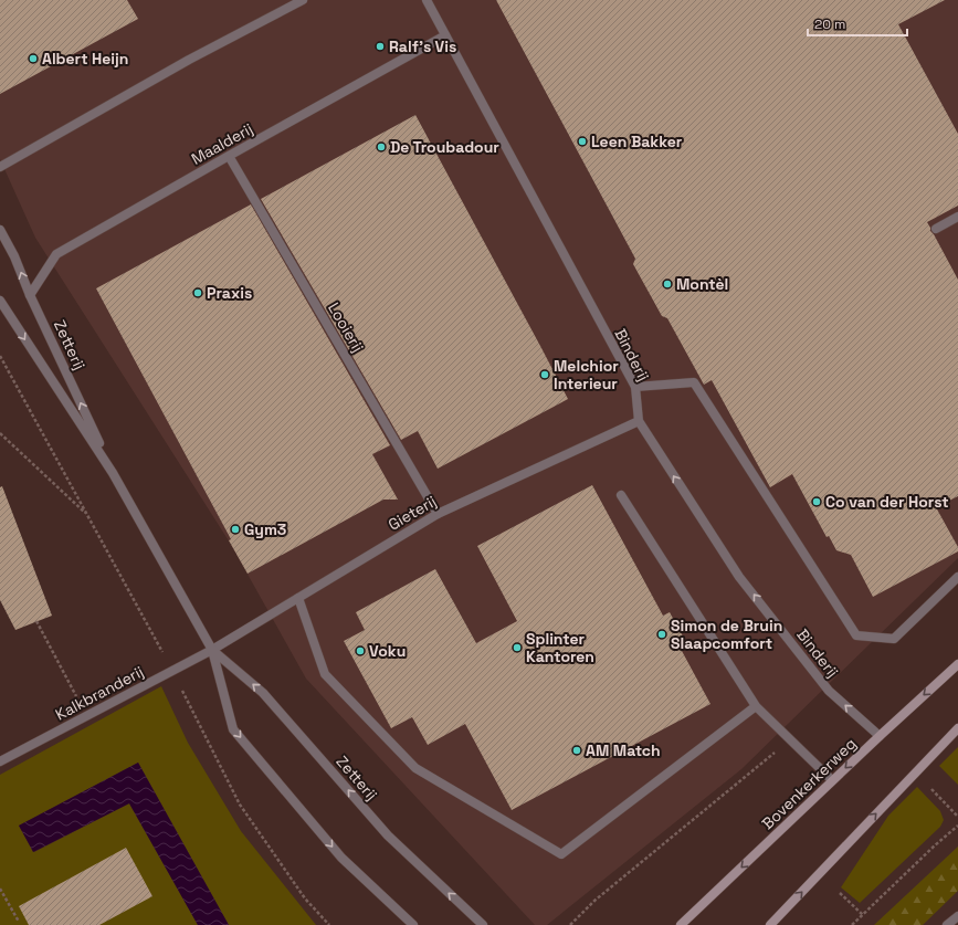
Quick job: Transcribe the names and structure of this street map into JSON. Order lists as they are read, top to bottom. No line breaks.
{"streets":{"main road":["Bovenkerkerweg"],"street":["Maalderij","Looierij","Zetterij","Binderij","Gieterij","Kalkbranderij"]},"crossings":[["Maalderij","Looierij"],["Maalderij","Zetterij"],["Maalderij","Binderij"],["Looierij","Gieterij"],["Zetterij","Gieterij"],["Zetterij","Kalkbranderij"],["Binderij","Gieterij"],["Binderij","Bovenkerkerweg"],["Gieterij","Kalkbranderij"]],"places":["Ralf's Vis","Albert Heijn","Leen Bakker","De Troubadour","Montèl","Praxis","Melchior Interieur","Co van der Horst","Gym3","Simon de Bruin Slaapcomfort","Splinter Kantoren","Voku","AM Match"],"scale_bar":"20 m"}
